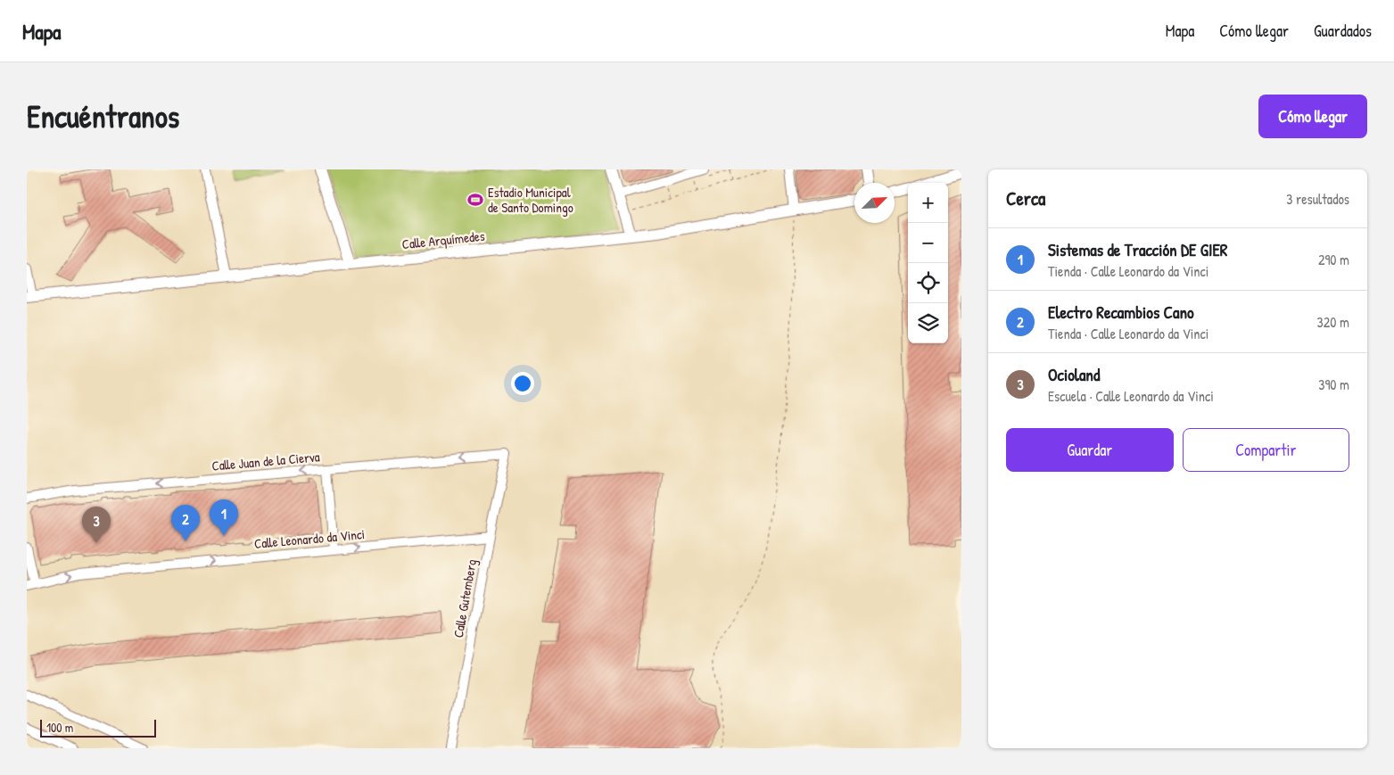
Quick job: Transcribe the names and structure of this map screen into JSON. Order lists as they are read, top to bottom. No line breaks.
{"streets":{"street":["Calle Arquímedes","Calle Juan de la Cierva","Calle Leonardo da Vinci","Calle Gutemberg"]},"crossings":[["Calle Juan de la Cierva","Calle Gutemberg"],["Calle Leonardo da Vinci","Calle Gutemberg"]],"one_way":["Calle Juan de la Cierva","Calle Leonardo da Vinci"],"places":{"sports":["Estadio Municipal de Santo Domingo"]},"scale_bar":"100 m","north":"top right","page":{"header":"Mapa","nav":["Mapa","Cómo llegar","Guardados"],"buttons":["Cómo llegar",["Guardar","Compartir"]],"title":"Encuéntranos","heading":["Cerca","3 resultados"],"map_buttons":["+","−"],"list":[{"mark":"1","name":"Sistemas de Tracción DE GIER","note":"Tienda · Calle Leonardo da Vinci","value":"290 m"},{"mark":"2","name":"Electro Recambios Cano","note":"Tienda · Calle Leonardo da Vinci","value":"320 m"},{"mark":"3","name":"Ocioland","note":"Escuela · Calle Leonardo da Vinci","value":"390 m"}],"pins":["1","2","3"],"scale":"100 m"}}
